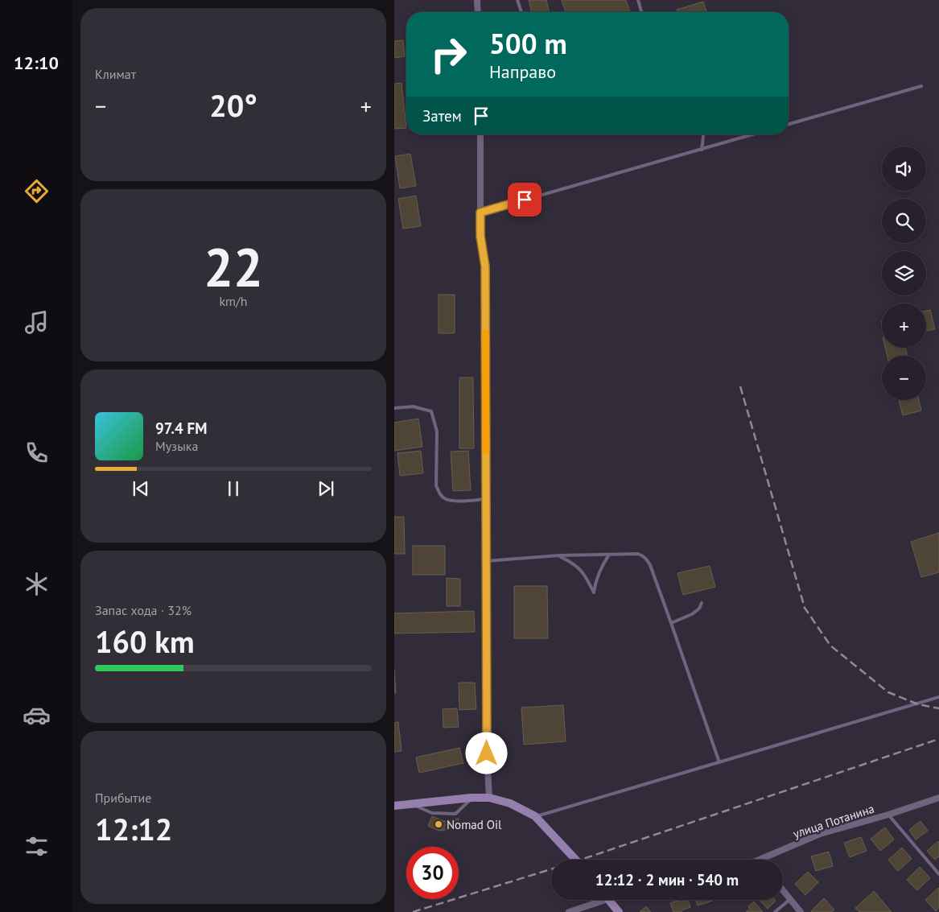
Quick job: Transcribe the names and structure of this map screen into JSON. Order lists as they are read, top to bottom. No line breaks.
{"streets":{"street":["улица Потанина"]},"places":["Nomad Oil"],"page":{"tabs":"12:10","tile":["Климат",["22","km/h"],["Запас хода · 32%","160 km"],["Прибытие","12:12"]],"turn":["500 m","Направо"],"heat":["−","20°","+"],"then":"Затем","map_buttons":["+","−"],"song":["97.4 FM","Музыка"],"limit":"30","trip":"12:12 · 2 мин · 540 m"}}
